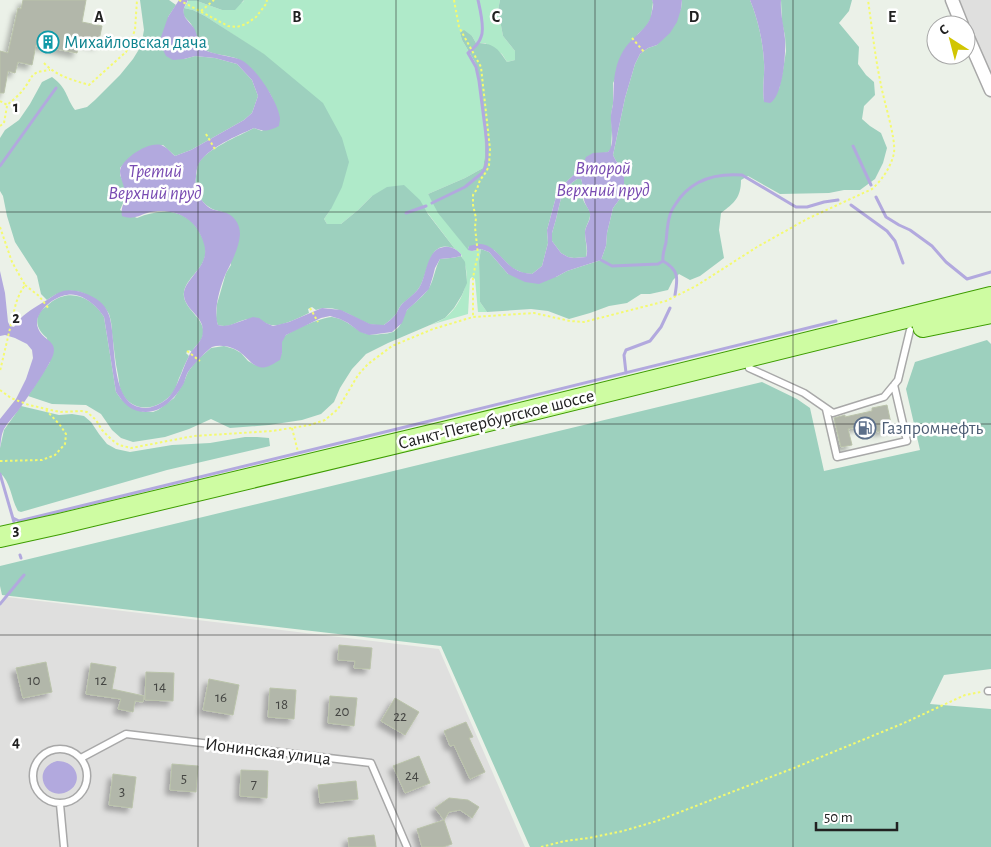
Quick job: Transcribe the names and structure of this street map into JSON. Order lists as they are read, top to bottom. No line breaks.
{"streets":{"main road":["Санкт-Петербургское шоссе"],"lane":["Ионинская улица"]},"water":["Второй Верхний пруд","Третий Верхний пруд"],"places":{"building":["Михайловская дача"],"fuel station":["Газпромнефть"]},"house_numbers":["10","12","14","16","18","20","22","24","5","7","3"],"scale_bar":"50 m","north":"top left","grid":{"columns":["A","B","C","D","E"],"rows":["1","2","3","4"]}}
